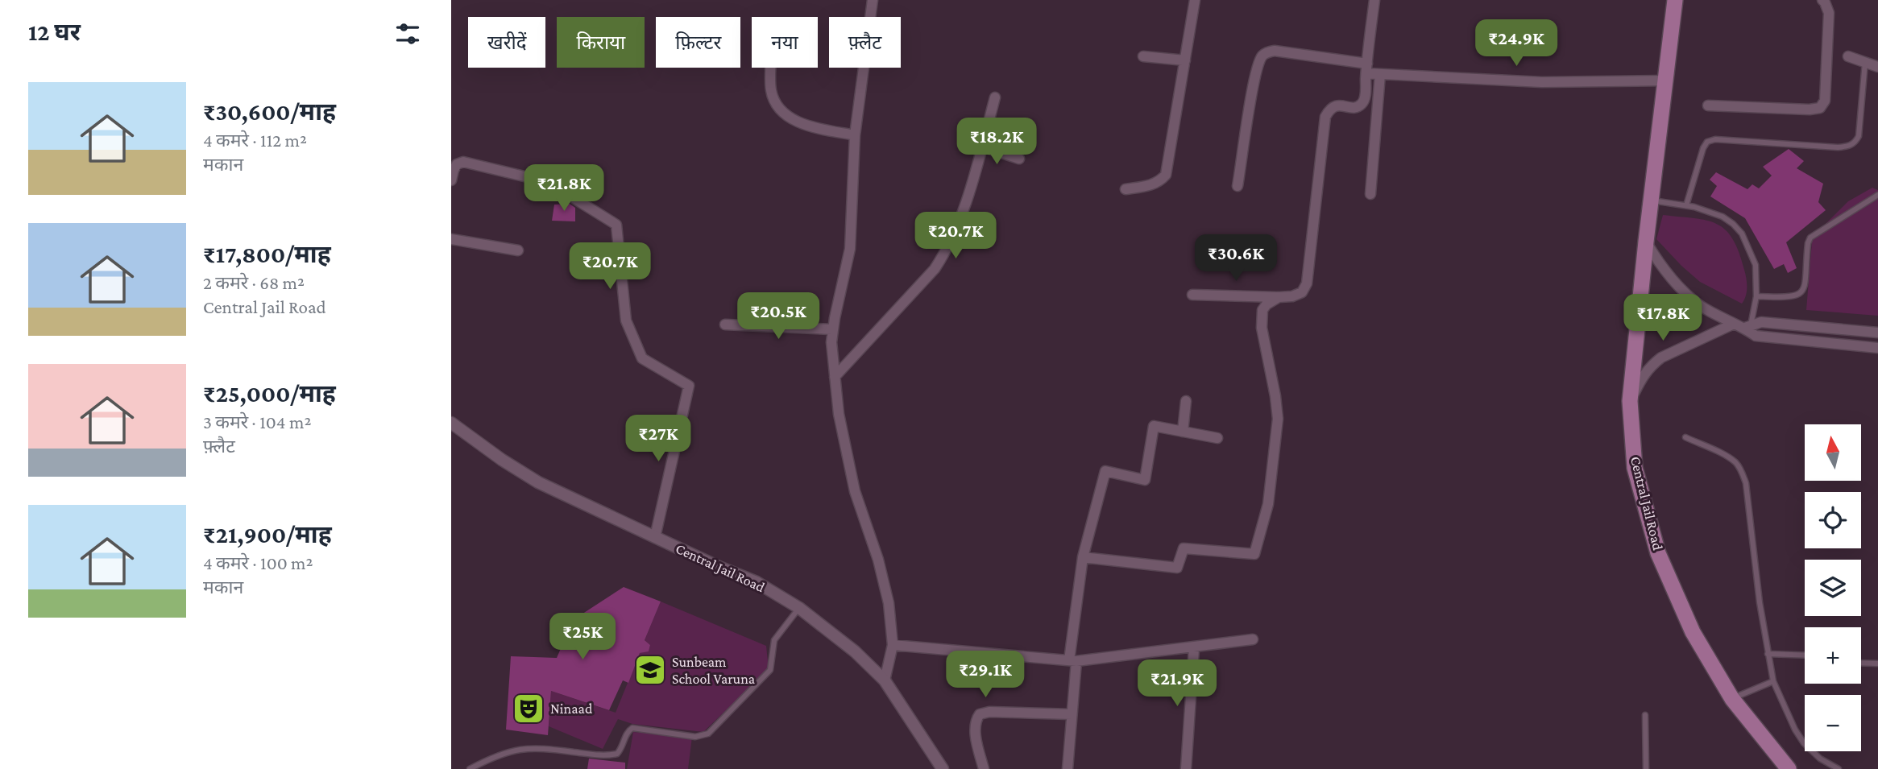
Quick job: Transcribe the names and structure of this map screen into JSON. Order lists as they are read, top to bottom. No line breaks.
{"streets":{"main road":["Central Jail Road"]},"places":{"school or university":["Sunbeam School Varuna"],"theatre":["Ninaad"]},"north":"top","page":{"heading":"12 घर","chip":["खरीदें","किराया","फ़िल्टर","नया","फ़्लैट"],"price":["₹24.9K","₹18.2K","₹21.8K","₹20.7K","₹30.6K","₹20.7K","₹20.5K","₹17.8K","₹27K","₹25K","₹29.1K","₹21.9K"],"list":[{"name":"₹30,600/माह","note":"4 कमरे · 112 m² · मकान"},{"name":"₹17,800/माह","note":"2 कमरे · 68 m² · Central Jail Road"},{"name":"₹25,000/माह","note":"3 कमरे · 104 m² · फ़्लैट"},{"name":"₹21,900/माह","note":"4 कमरे · 100 m² · मकान"}],"map_buttons":["+","−"]}}
